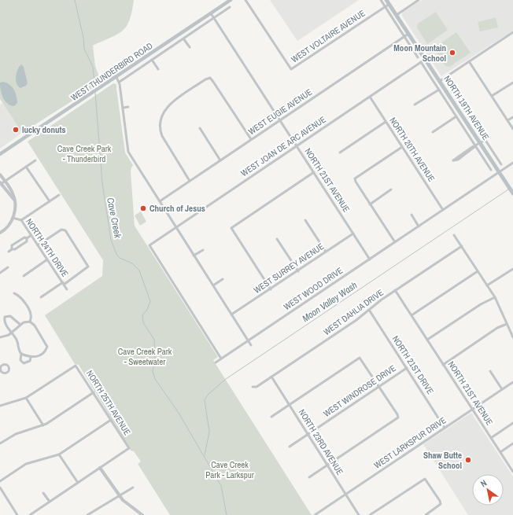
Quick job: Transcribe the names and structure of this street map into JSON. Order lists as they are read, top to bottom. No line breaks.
{"streets":{"main road":["WEST THUNDERBIRD ROAD","NORTH 19TH AVENUE"],"street":["WEST VOLTAIRE AVENUE","WEST EUGIE AVENUE","WEST JOAN DE ARC AVENUE","NORTH 20TH AVENUE","NORTH 21ST AVENUE","NORTH 24TH DRIVE","WEST SURREY AVENUE","WEST WOOD DRIVE","WEST DAHLIA DRIVE","NORTH 21ST DRIVE","WEST WINDROSE DRIVE","NORTH 25TH AVENUE","NORTH 23RD AVENUE","WEST LARKSPUR DRIVE"]},"crossings":[["WEST VOLTAIRE AVENUE","NORTH 19TH AVENUE"],["WEST THUNDERBIRD ROAD","NORTH 21ST AVENUE"],["NORTH 19TH AVENUE","WEST EUGIE AVENUE"],["NORTH 19TH AVENUE","WEST JOAN DE ARC AVENUE"],["NORTH 19TH AVENUE","WEST WOOD DRIVE"],["WEST EUGIE AVENUE","NORTH 21ST AVENUE"],["WEST JOAN DE ARC AVENUE","NORTH 20TH AVENUE"],["WEST JOAN DE ARC AVENUE","NORTH 21ST AVENUE"],["WEST JOAN DE ARC AVENUE","WEST WOOD DRIVE"],["NORTH 20TH AVENUE","WEST WOOD DRIVE"],["NORTH 21ST AVENUE","WEST SURREY AVENUE"],["NORTH 21ST AVENUE","WEST WOOD DRIVE"],["NORTH 21ST AVENUE","WEST DAHLIA DRIVE"],["NORTH 21ST AVENUE","WEST LARKSPUR DRIVE"],["WEST DAHLIA DRIVE","NORTH 21ST DRIVE"],["WEST DAHLIA DRIVE","NORTH 23RD AVENUE"],["NORTH 21ST DRIVE","WEST WINDROSE DRIVE"],["NORTH 21ST DRIVE","WEST LARKSPUR DRIVE"],["WEST WINDROSE DRIVE","NORTH 23RD AVENUE"],["NORTH 23RD AVENUE","WEST LARKSPUR DRIVE"]],"water":["Cave Creek","Moon Valley Wash"],"parks":["Cave Creek Park - Thunderbird","Cave Creek Park - Sweetwater","Cave Creek Park - Larkspur"],"places":["Moon Mountain School","lucky donuts","Church of Jesus","Shaw Butte School"],"north":"top left"}
